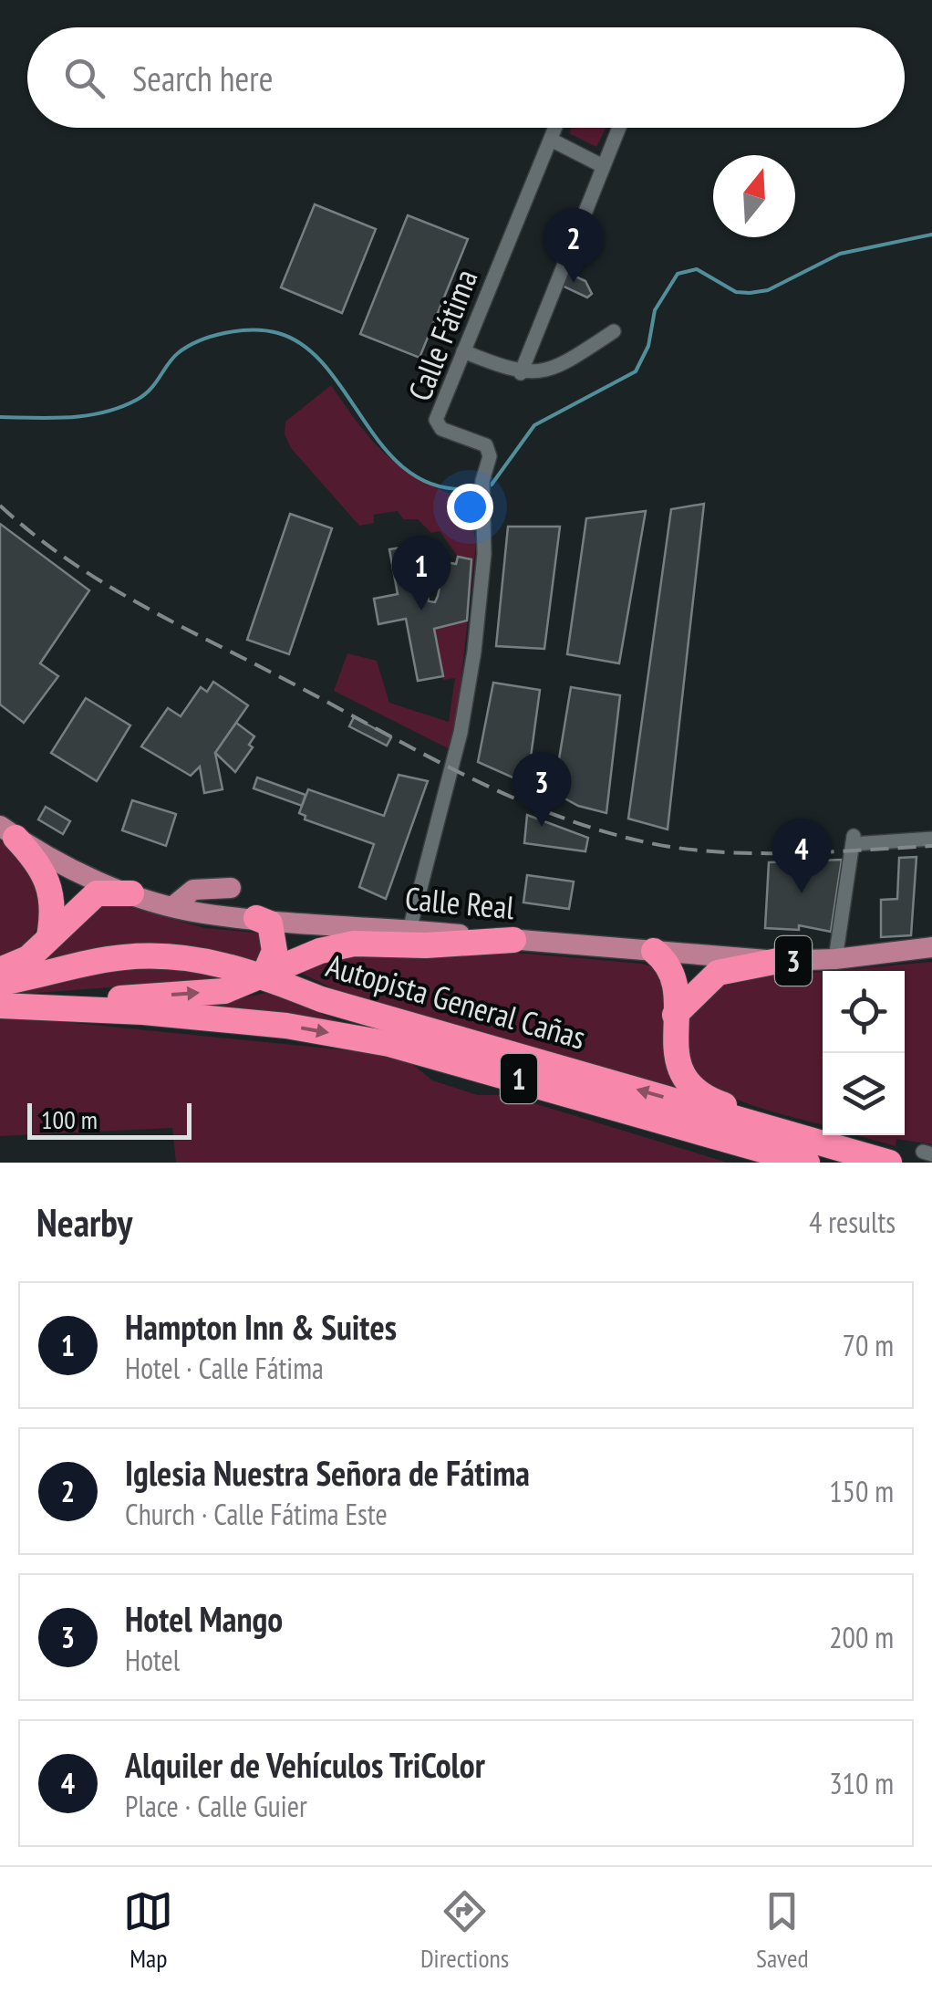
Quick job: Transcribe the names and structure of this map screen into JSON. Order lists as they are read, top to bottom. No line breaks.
{"streets":{"highway":["Autopista General Cañas","1"],"main road":["Calle Real","3"],"street":["Calle Fátima"]},"crossings":[["Calle Fátima","Calle Real"]],"scale_bar":"100 m","north":"top","page":{"search":"Search here","pins":["2","1","3","4"],"scale":"100 m","heading":["Nearby","4 results"],"list":[{"mark":"1","name":"Hampton Inn & Suites","note":"Hotel · Calle Fátima","value":"70 m"},{"mark":"2","name":"Iglesia Nuestra Señora de Fátima","note":"Church · Calle Fátima Este","value":"150 m"},{"mark":"3","name":"Hotel Mango","note":"Hotel","value":"200 m"},{"mark":"4","name":"Alquiler de Vehículos TriColor","note":"Place · Calle Guier","value":"310 m"}],"nav":["Map","Directions","Saved"]}}
